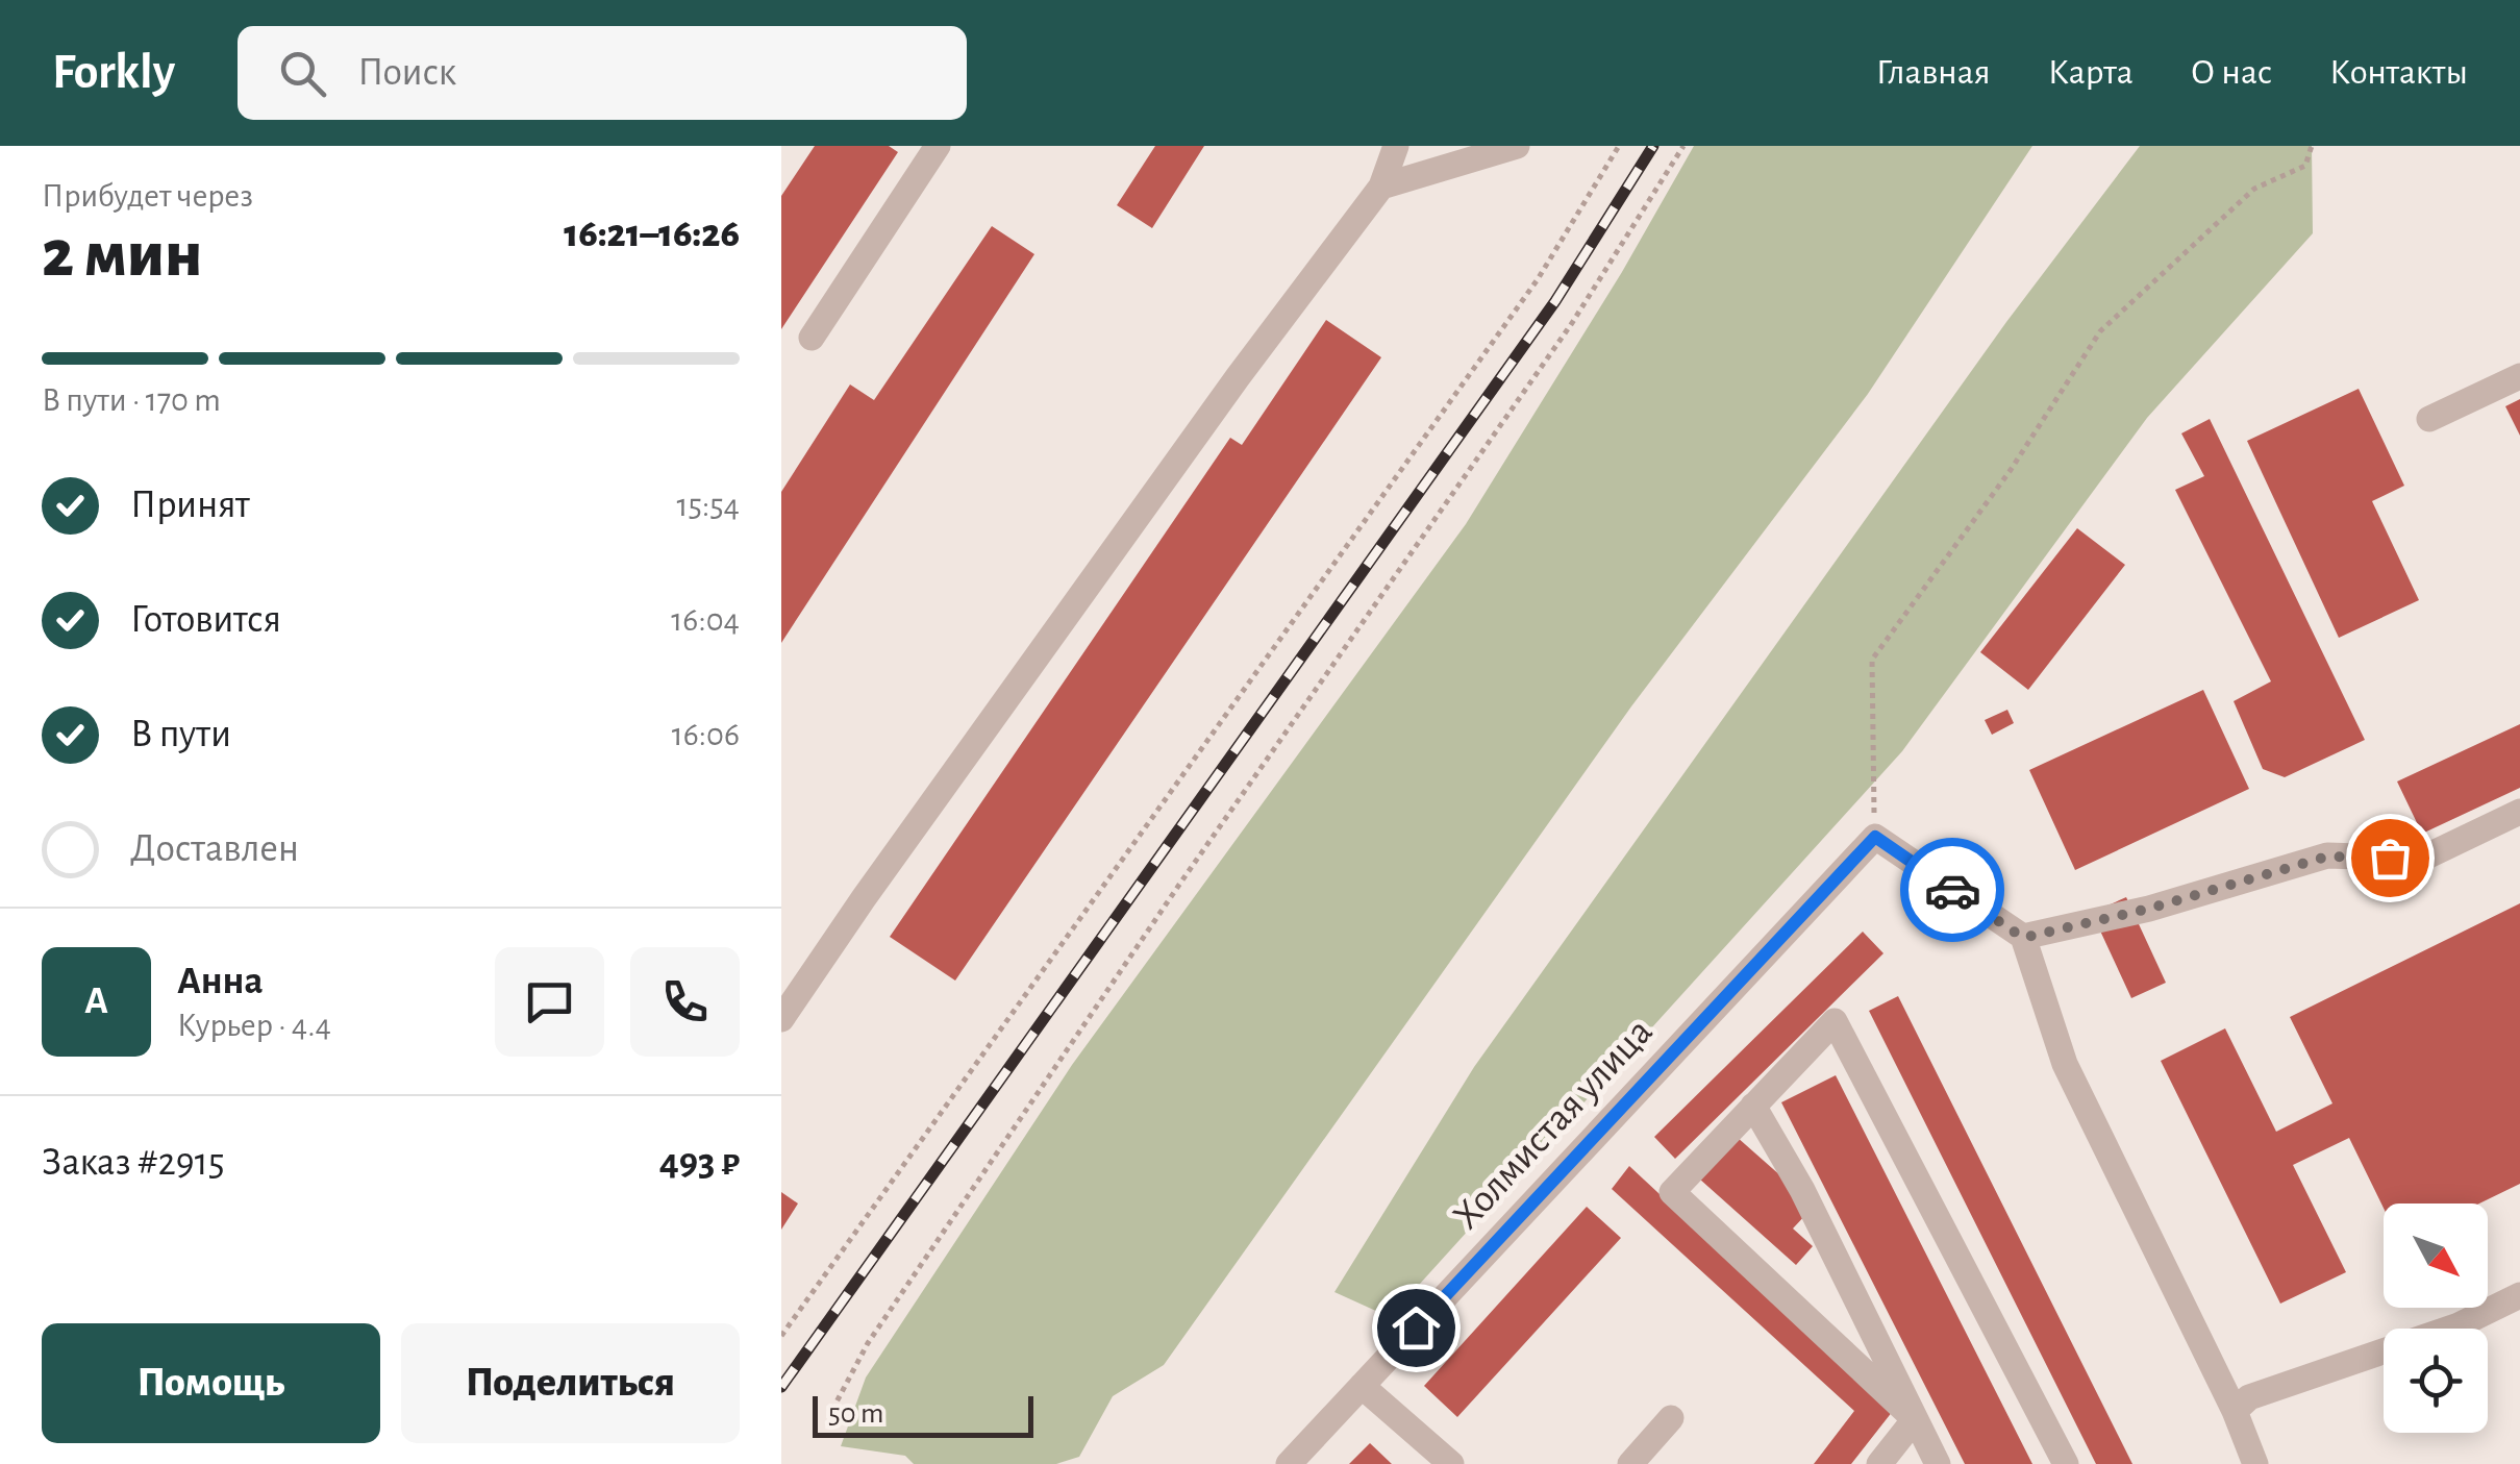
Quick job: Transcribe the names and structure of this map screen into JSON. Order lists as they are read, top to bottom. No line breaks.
{"streets":{"lane":["Холмистая улица"]},"scale_bar":"50 m","north":"bottom right","page":{"header":"Forkly","search":"Поиск","nav":["Главная","Карта","О нас","Контакты"],"heading":["2 мин","Прибудет через","16:21–16:26"],"panel":["Анна","Курьер · 4.4","Заказ #2915","493 ₽"],"bar":"В пути · 170 m","list":[["Принят","15:54"],["Готовится","16:04"],["В пути","16:06"],"Доставлен"],"round":"А","buttons":["Помощь","Поделиться"],"scale":"50 m"}}
